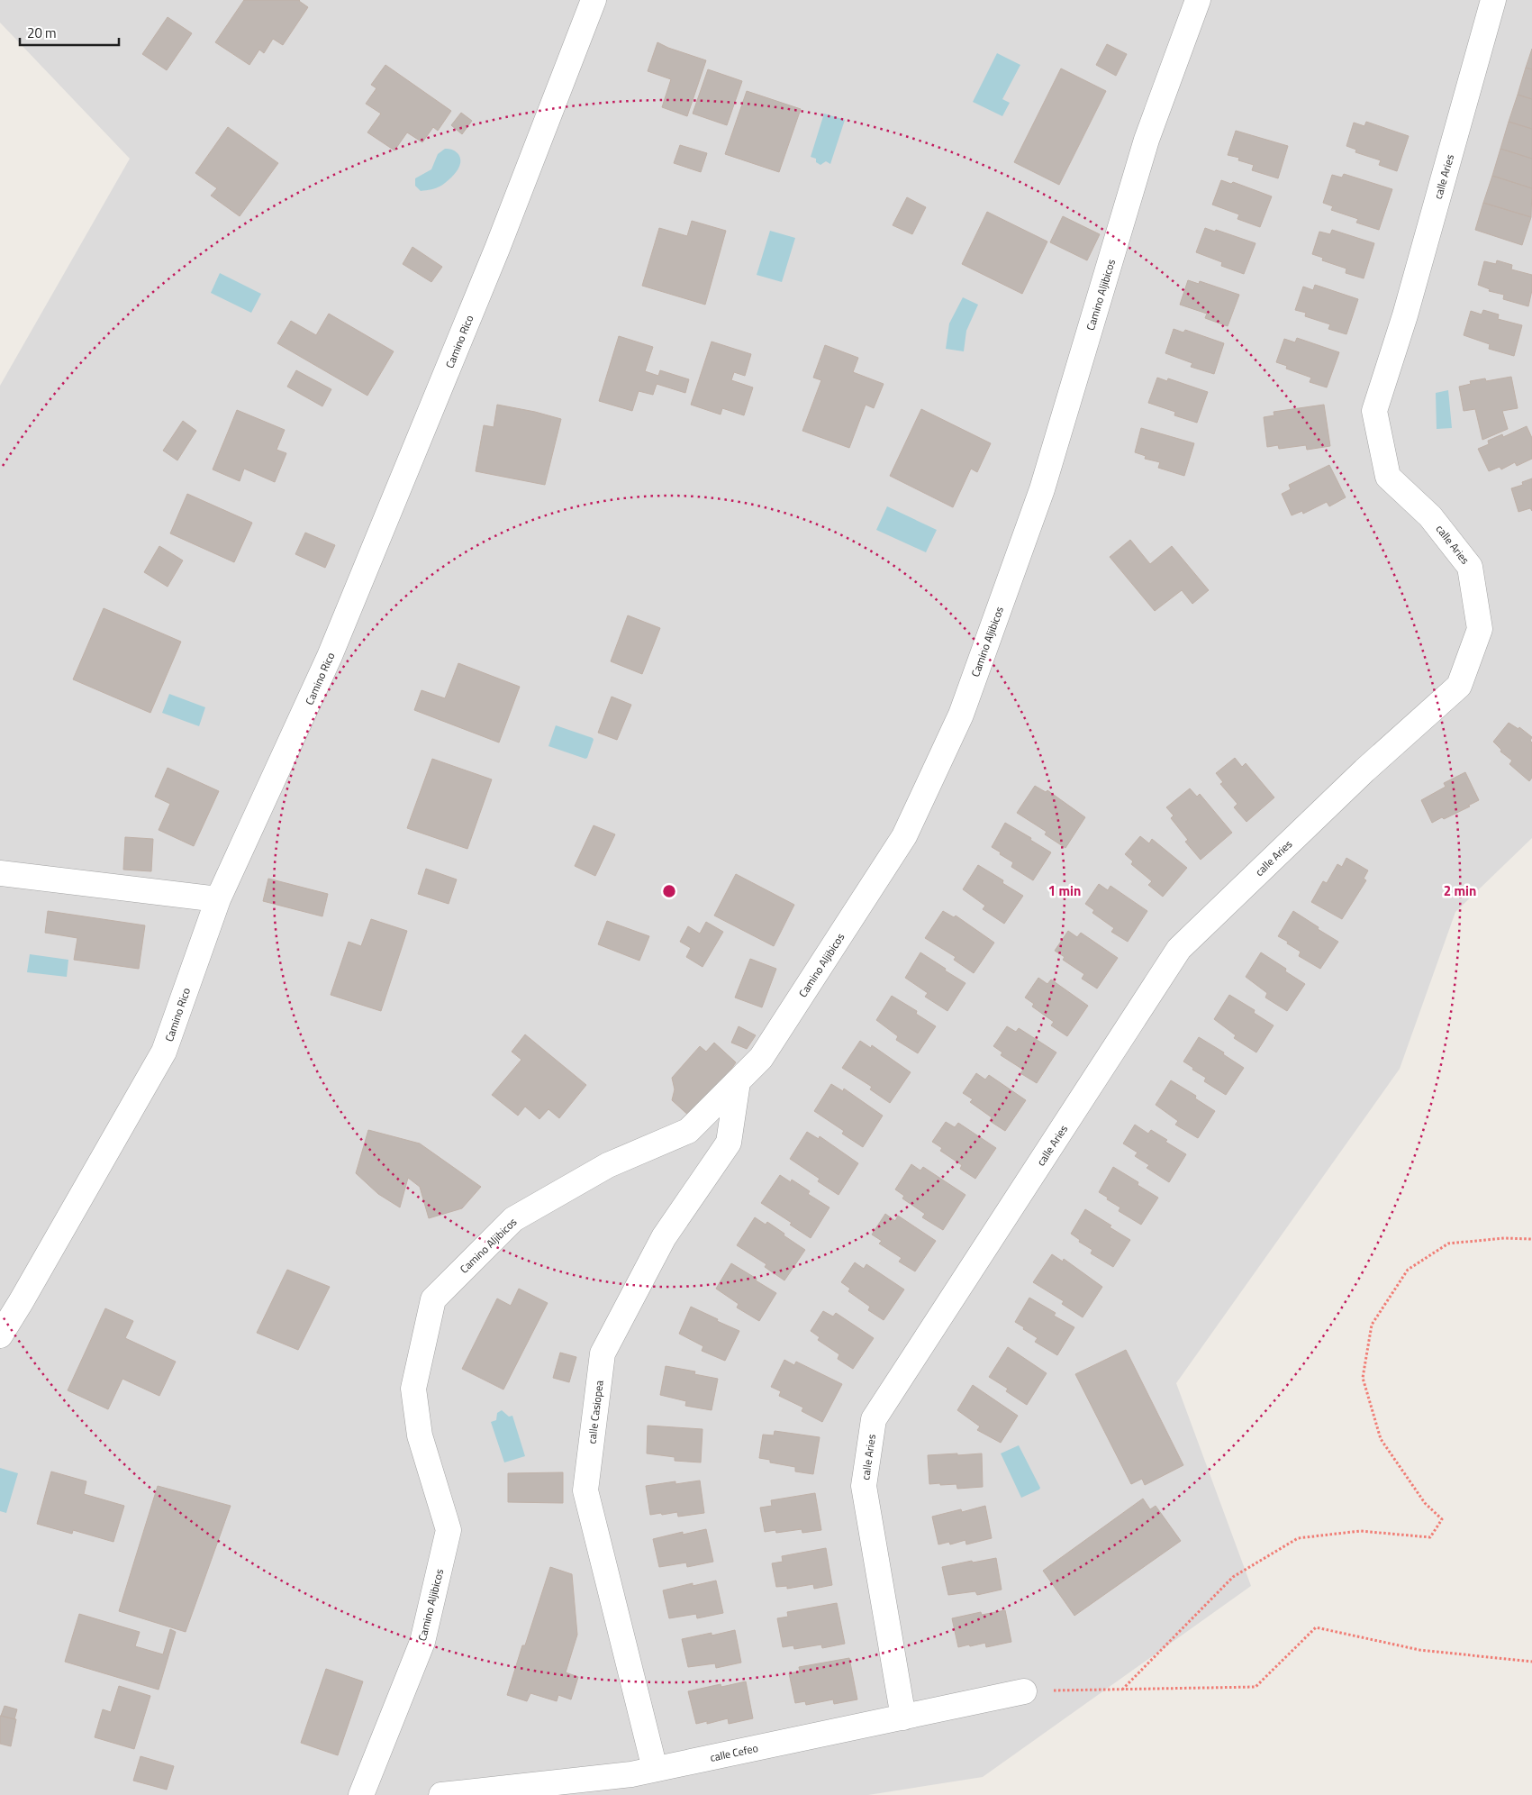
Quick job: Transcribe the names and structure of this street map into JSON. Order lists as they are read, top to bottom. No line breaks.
{"streets":{"street":["calle Aries","Camino Aljibicos","Camino Rico","calle Casiopea","calle Cefeo"]},"crossings":[["calle Aries","calle Cefeo"],["Camino Aljibicos","calle Casiopea"],["calle Casiopea","calle Cefeo"]],"scale_bar":"20 m","rings":["1 min","2 min"]}
